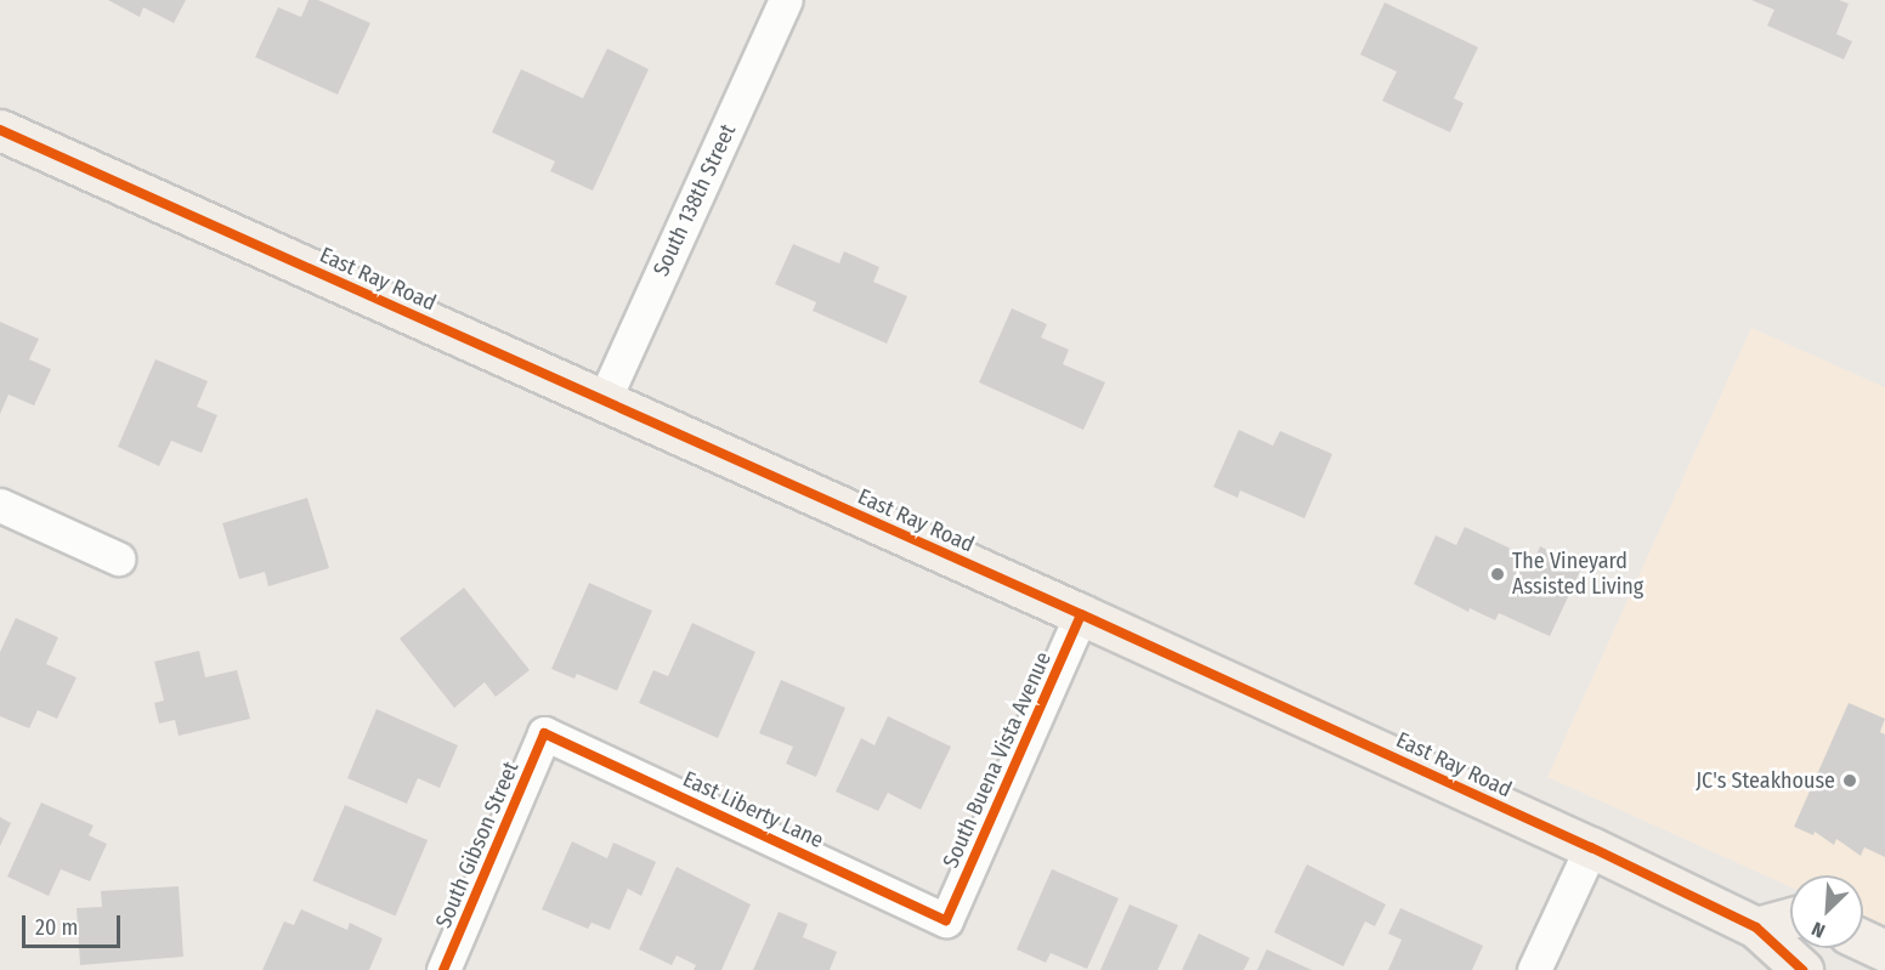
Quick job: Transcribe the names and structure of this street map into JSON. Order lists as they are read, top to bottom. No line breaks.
{"streets":{"main road":["East Ray Road"],"street":["South 138th Street","South Buena Vista Avenue","East Liberty Lane","South Gibson Street"]},"crossings":[["South 138th Street","East Ray Road"],["East Ray Road","South Buena Vista Avenue"],["South Buena Vista Avenue","East Liberty Lane"],["East Liberty Lane","South Gibson Street"]],"places":["The Vineyard Assisted Living","JC's Steakhouse"],"scale_bar":"20 m","north":"bottom left"}
